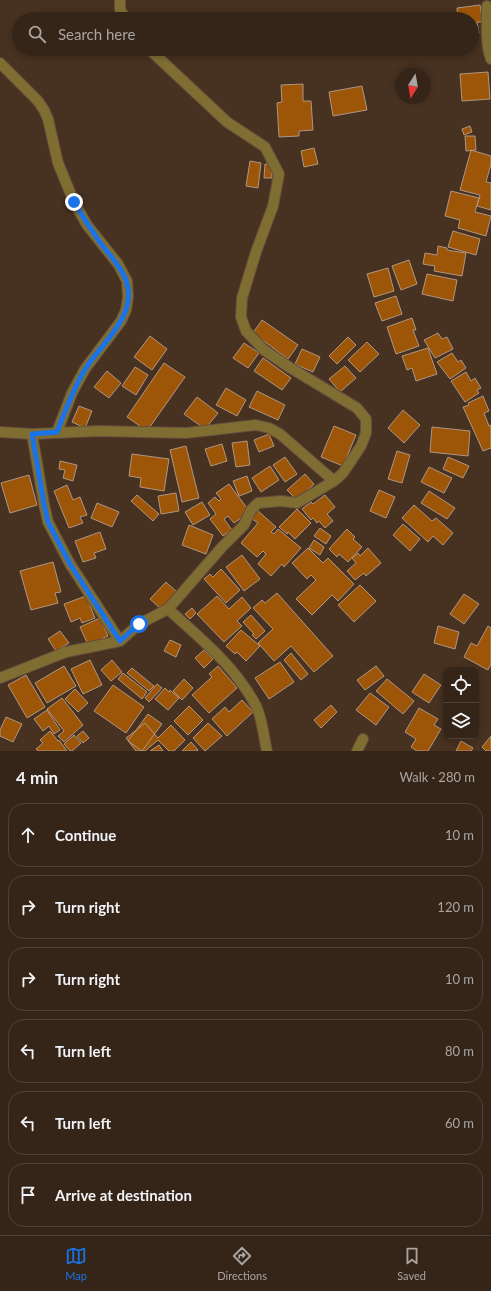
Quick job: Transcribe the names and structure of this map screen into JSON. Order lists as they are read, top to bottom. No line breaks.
{"north":"bottom","page":{"search":"Search here","heading":["4 min","Walk · 280 m"],"list":[["Continue","10 m"],["Turn right","120 m"],["Turn right","10 m"],["Turn left","80 m"],["Turn left","60 m"],"Arrive at destination"],"nav":["Map","Directions","Saved"]}}
